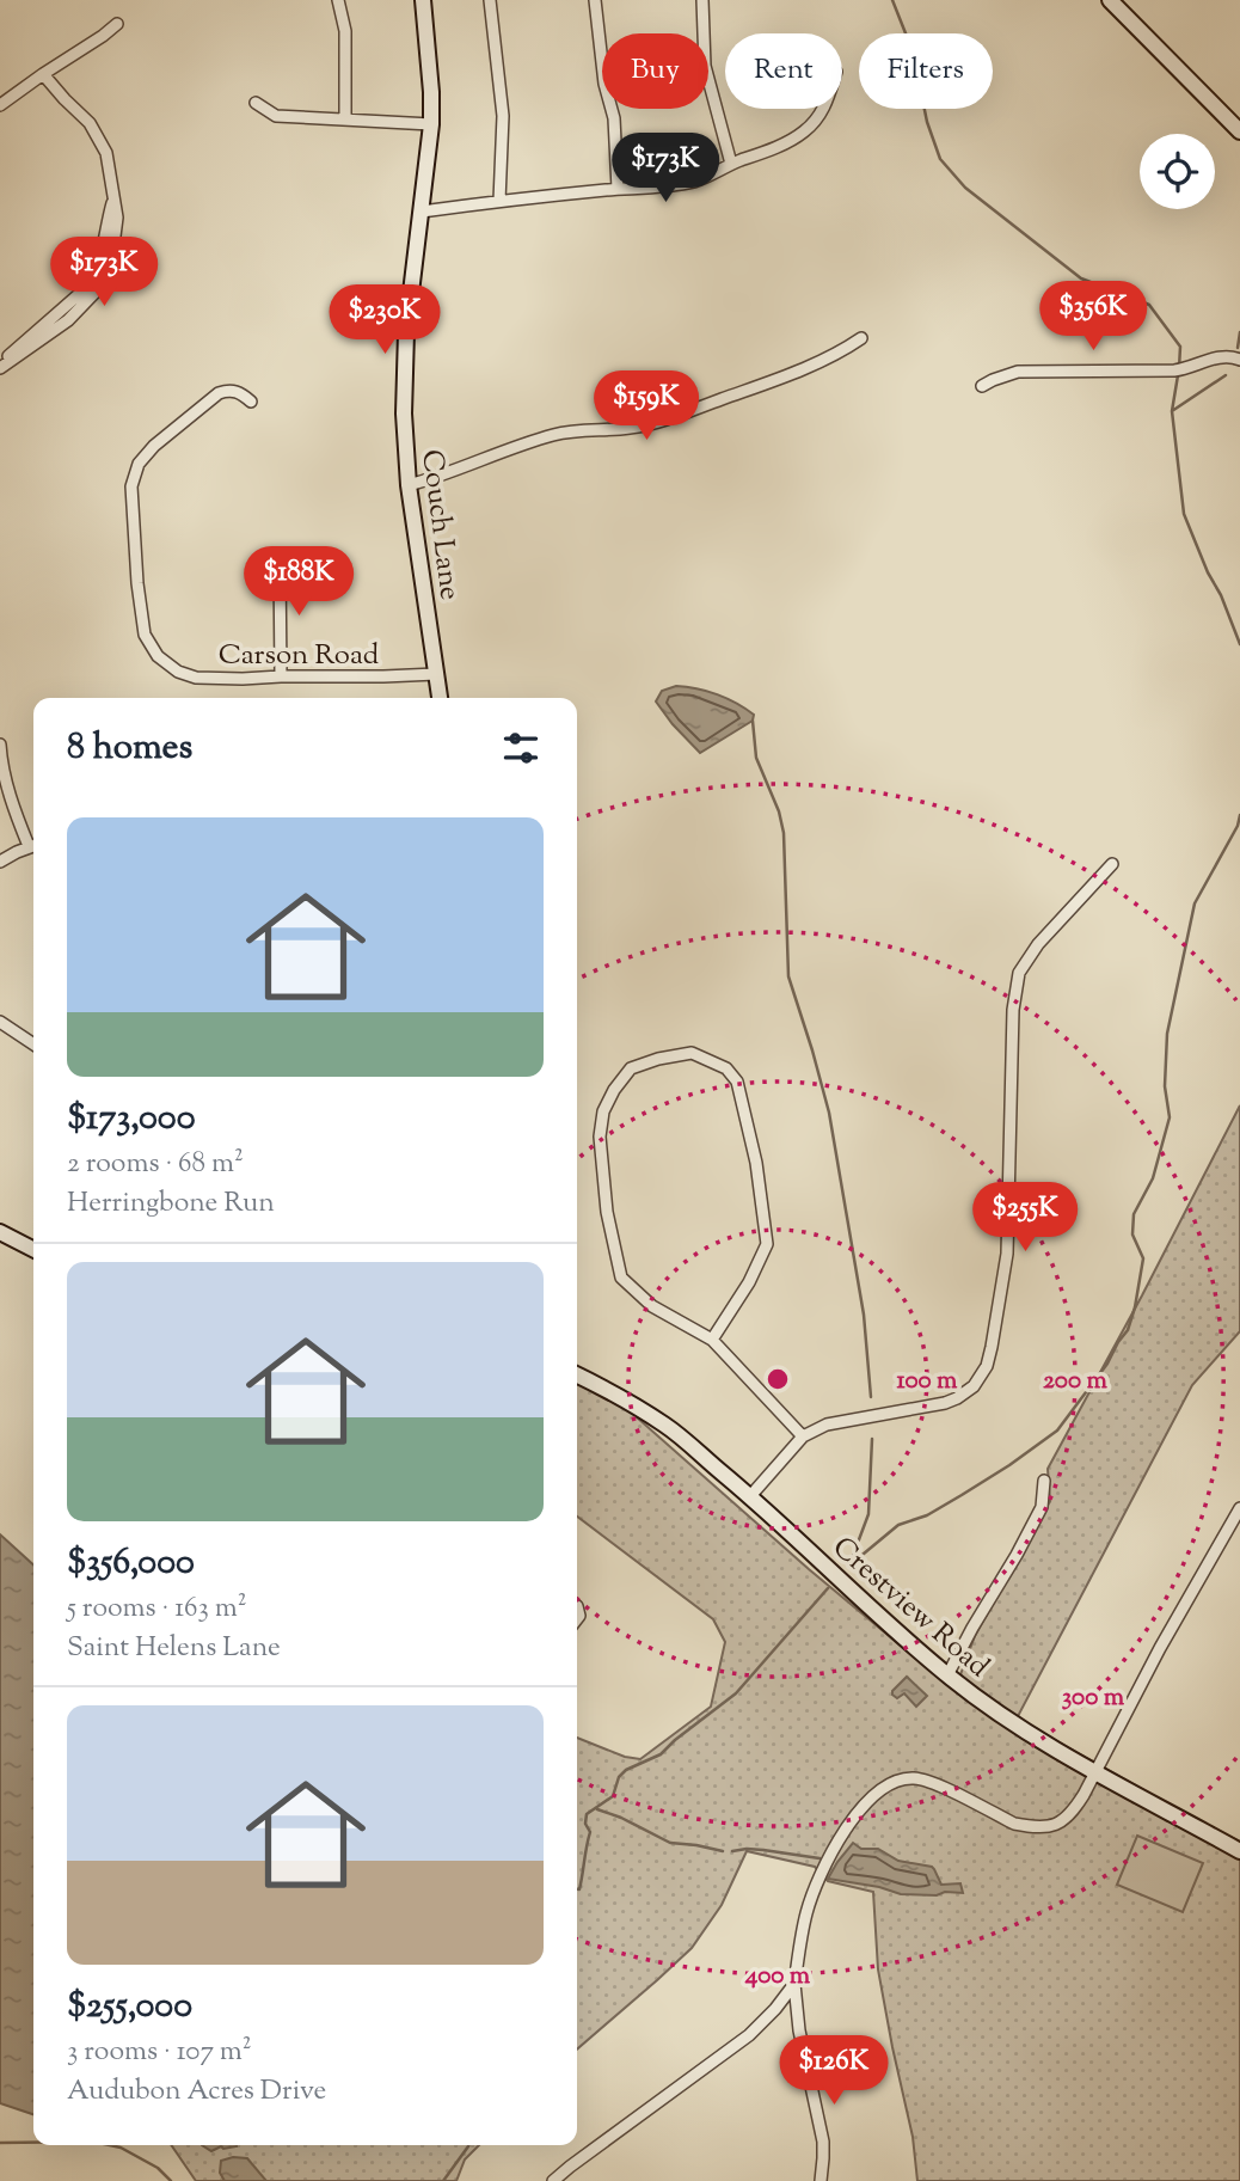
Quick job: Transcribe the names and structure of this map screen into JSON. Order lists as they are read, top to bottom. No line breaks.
{"streets":{"street":["Couch Lane","Carson Road","Crestview Road"]},"crossings":[["Couch Lane","Carson Road"]],"page":{"chip":["Buy","Rent","Filters"],"price":["$173K","$173K","$356K","$230K","$159K","$188K","$255K","$126K"],"heading":"8 homes","list":[{"name":"$173,000","note":"2 rooms · 68 m² · Herringbone Run"},{"name":"$356,000","note":"5 rooms · 163 m² · Saint Helens Lane"},{"name":"$255,000","note":"3 rooms · 107 m² · Audubon Acres Drive"}]},"rings":["100 m","200 m","300 m","400 m"]}
